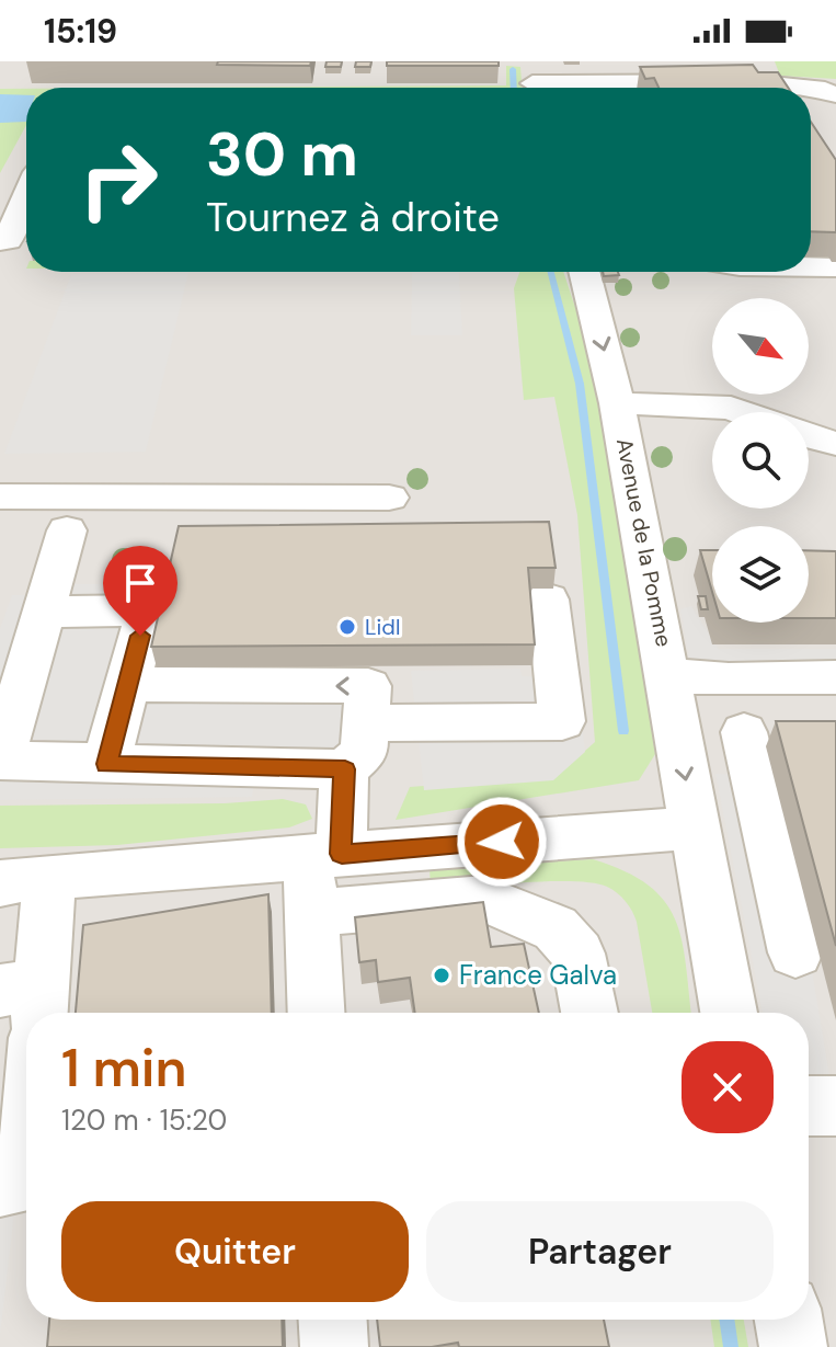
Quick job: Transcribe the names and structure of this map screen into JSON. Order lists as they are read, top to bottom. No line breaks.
{"streets":{"street":["Avenue de la Pomme"]},"places":["Lidl","France Galva"],"north":"bottom right","page":{"status":"15:19","turn":["30 m","Tournez à droite"],"heading":["1 min","120 m · 15:20"],"buttons":["Quitter","Partager"]}}
